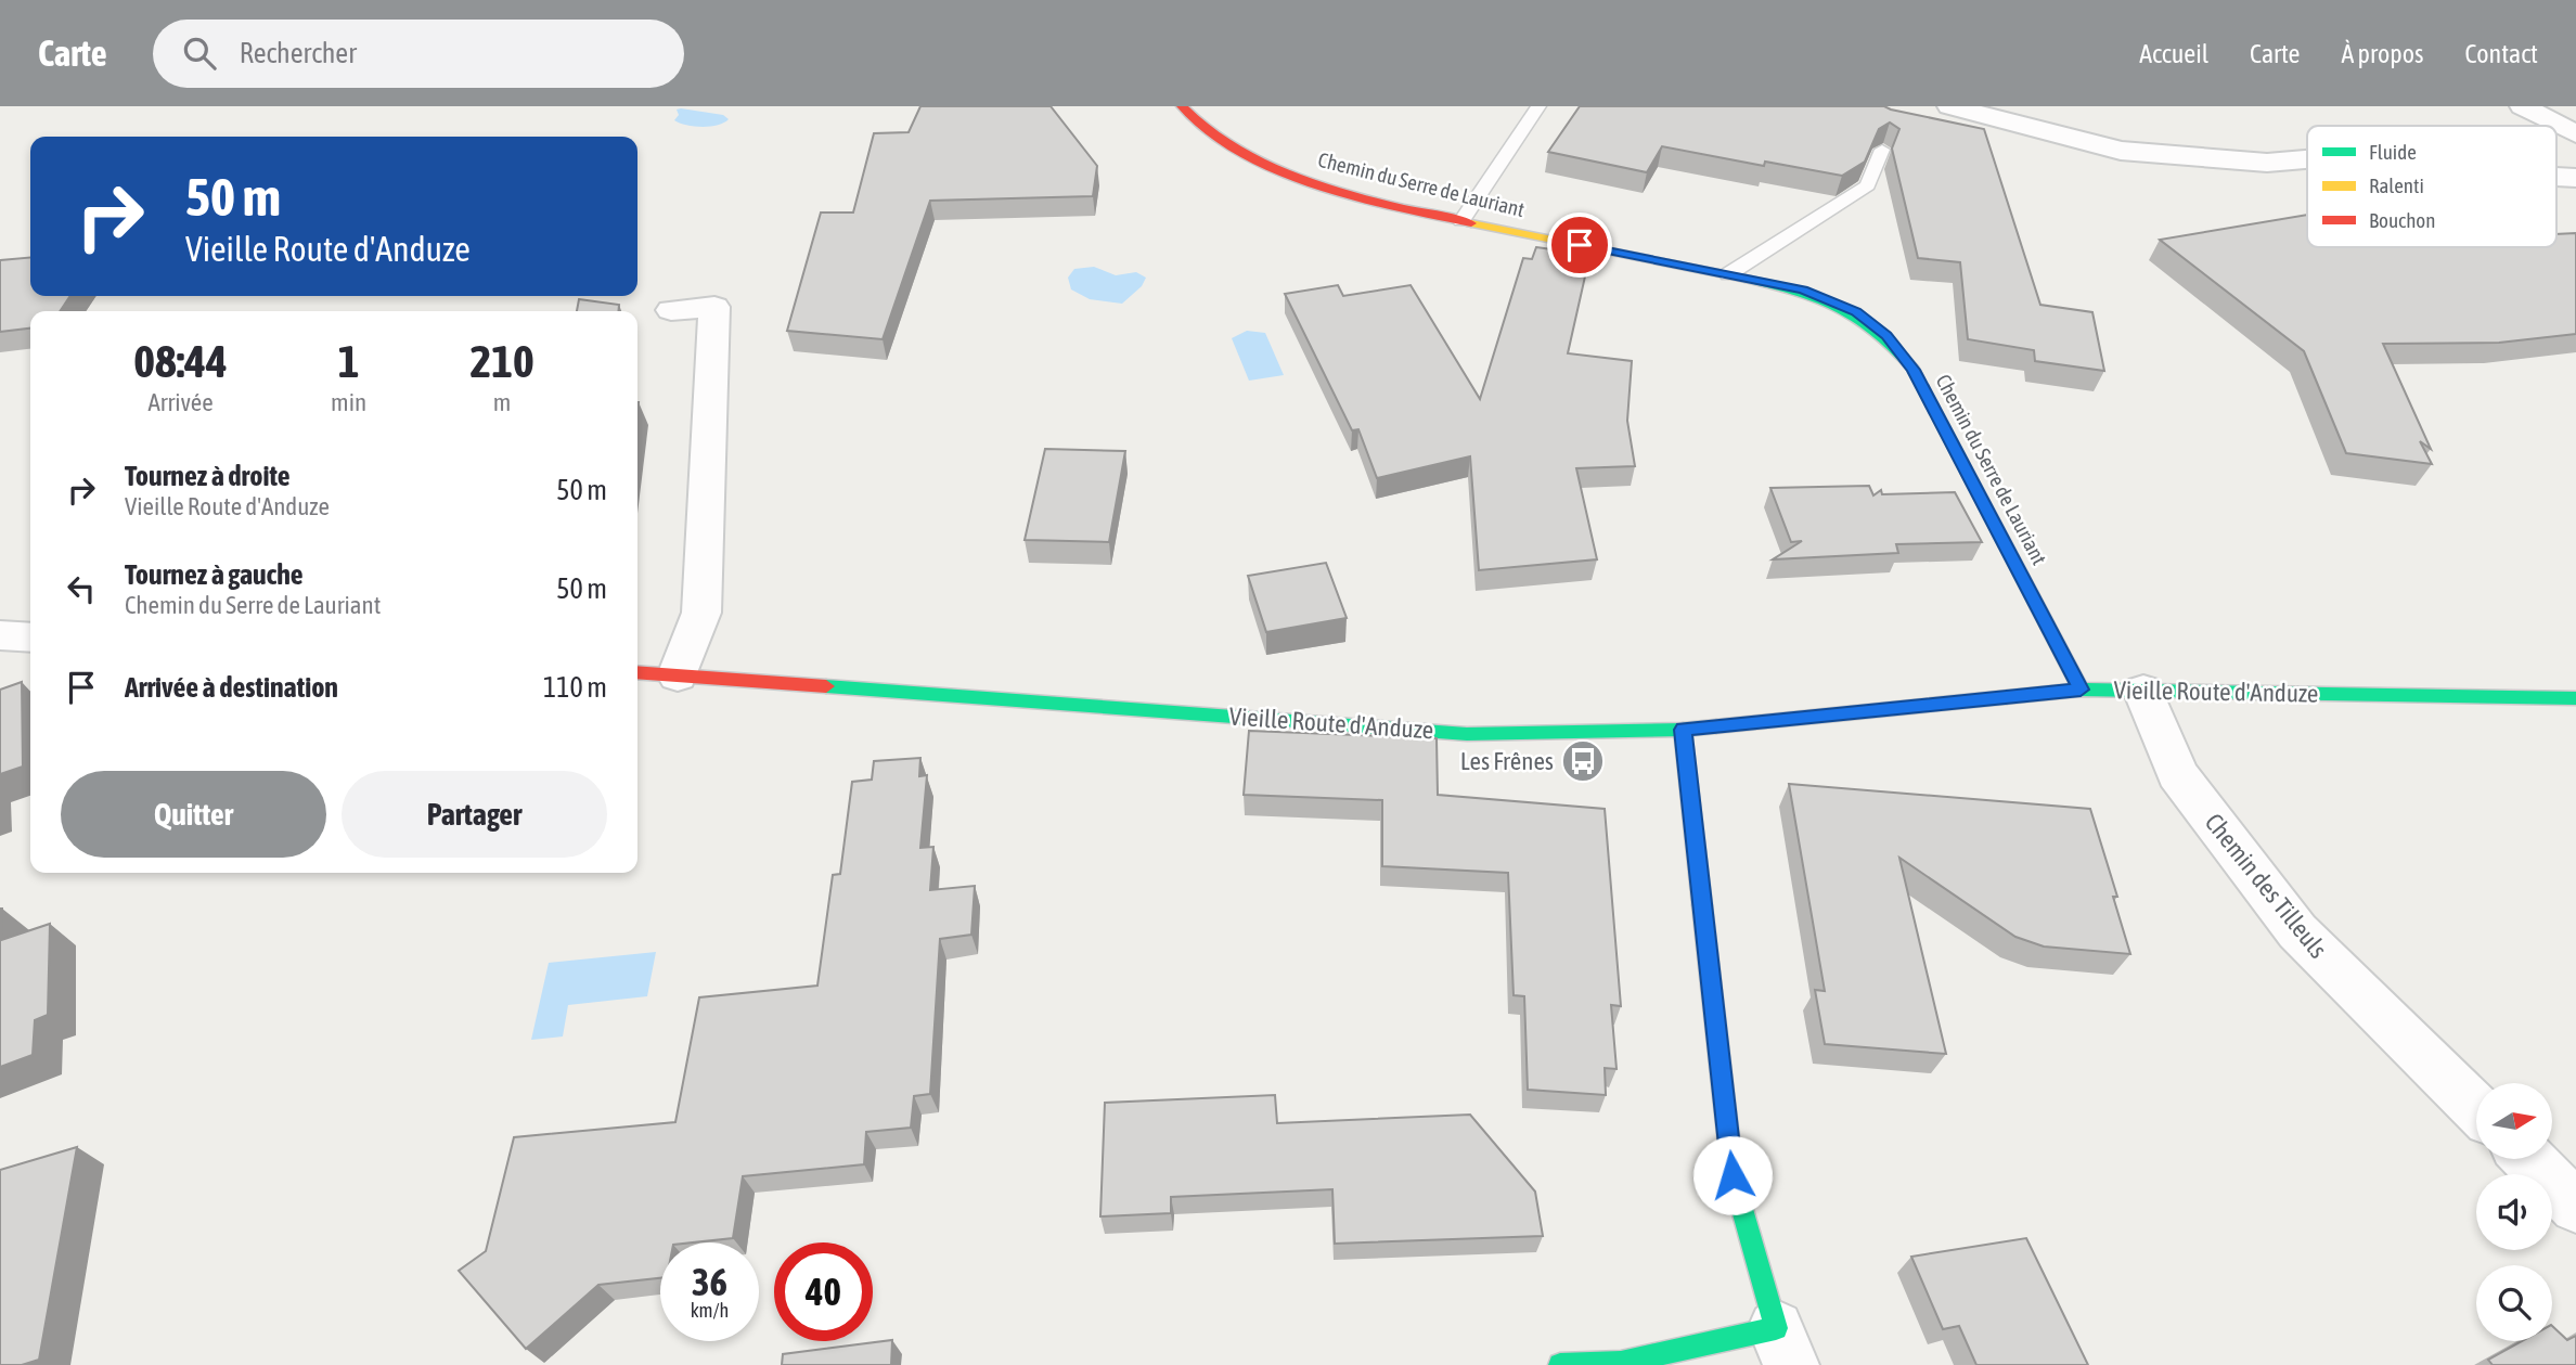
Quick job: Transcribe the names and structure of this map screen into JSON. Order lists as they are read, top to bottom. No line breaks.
{"streets":{"street":["Chemin du Serre de Lauriant","Vieille Route d'Anduze","Chemin des Tilleuls"]},"crossings":[["Chemin du Serre de Lauriant","Vieille Route d'Anduze"],["Vieille Route d'Anduze","Chemin des Tilleuls"]],"places":{"bus stop":["Les Frênes"]},"legend":["Fluide","Ralenti","Bouchon"],"north":"right","page":{"header":"Carte","search":"Rechercher","nav":["Accueil","Carte","À propos","Contact"],"turn":["50 m","Vieille Route d'Anduze"],"eta":["08:44","Arrivée","1","min","210","m"],"list":[{"name":"Tournez à droite","note":"Vieille Route d'Anduze","value":"50 m"},{"name":"Tournez à gauche","note":"Chemin du Serre de Lauriant","value":"50 m"},{"name":"Arrivée à destination","value":"110 m"}],"buttons":["Quitter","Partager"],"speed":"36 km/h","limit":"40"}}
